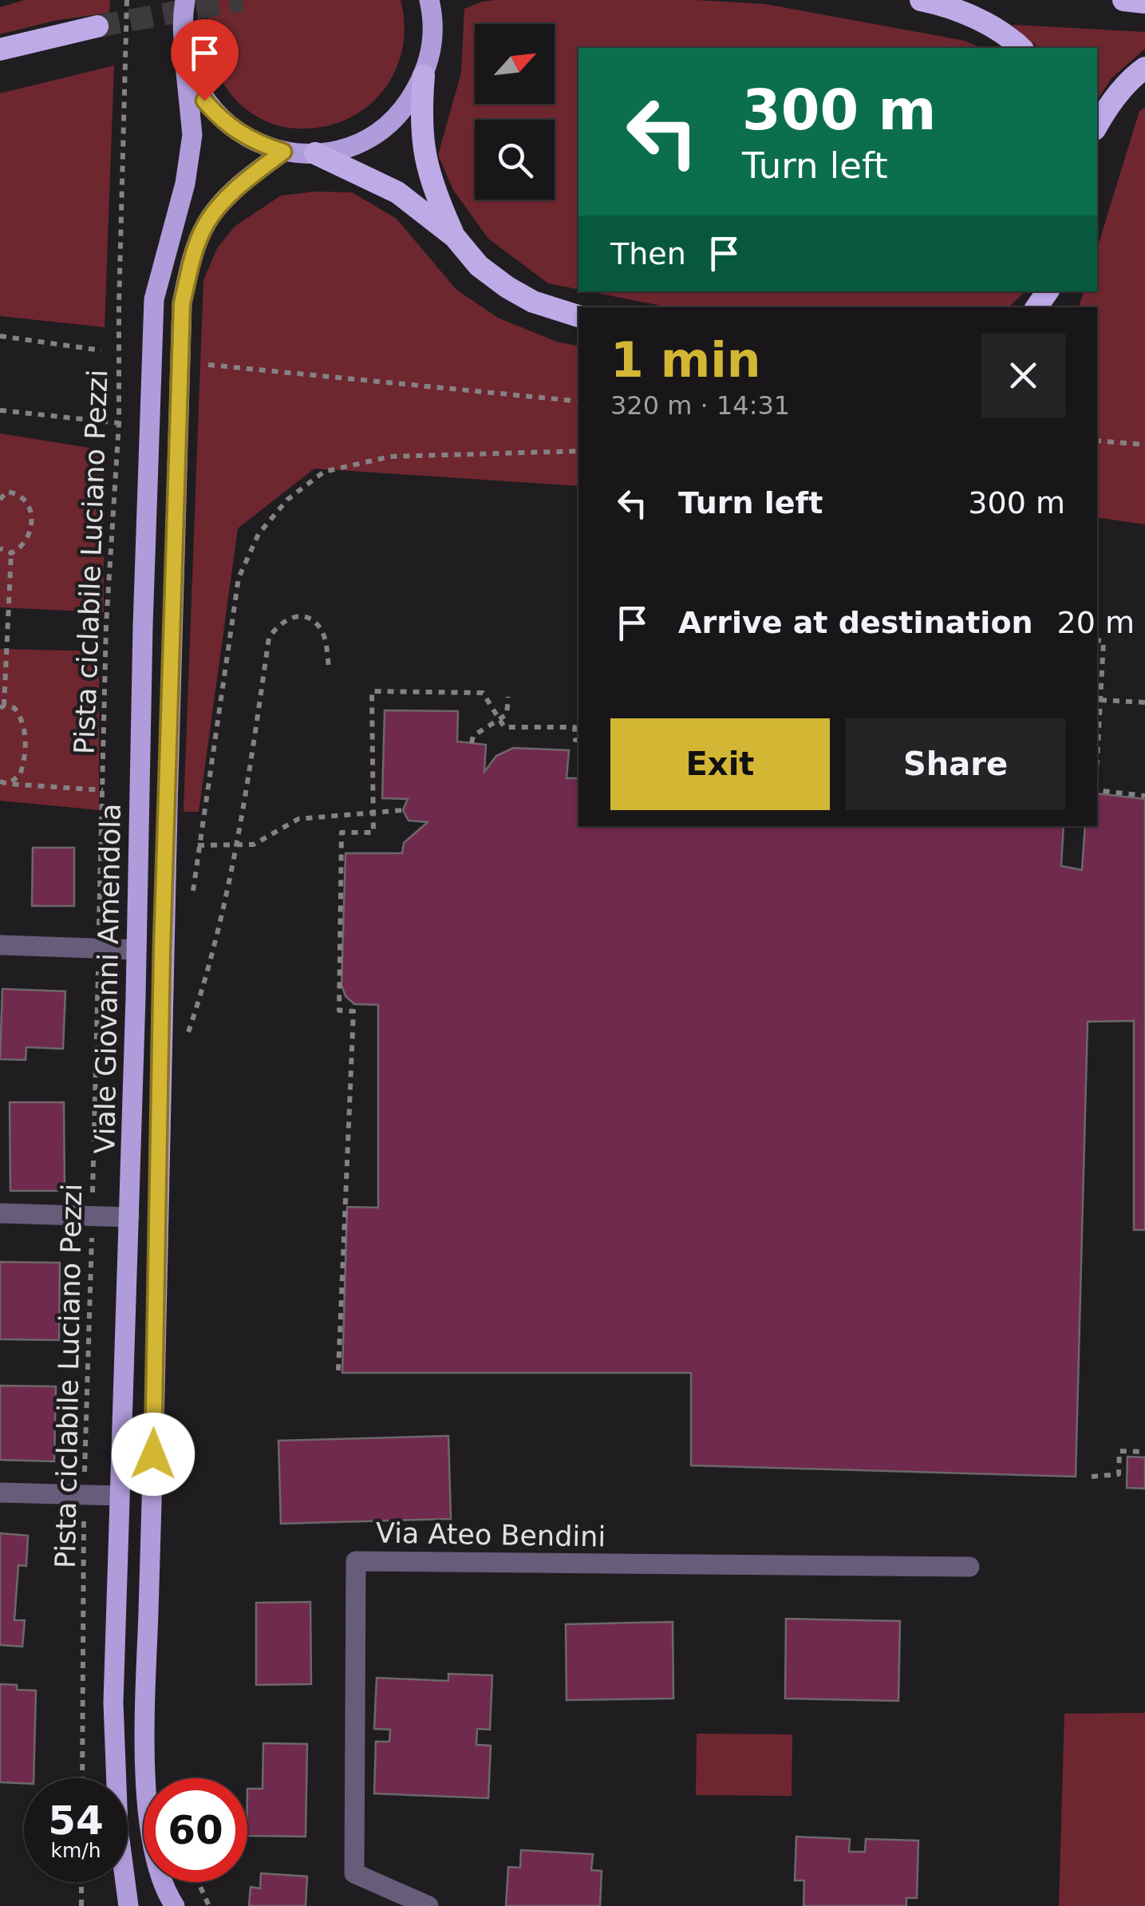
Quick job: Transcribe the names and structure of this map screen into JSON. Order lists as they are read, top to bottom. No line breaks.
{"streets":{"main road":["Viale Giovanni Amendola"],"street":["Via Ateo Bendini"],"path":["Pista ciclabile Luciano Pezzi"]},"north":"top right","page":{"turn":["300 m","Turn left"],"then":"Then","heading":["1 min","320 m · 14:31"],"list":[{"name":"Turn left","value":"300 m"},{"name":"Arrive at destination","value":"20 m"}],"buttons":["Exit","Share"],"speed":"54 km/h","limit":"60"}}
